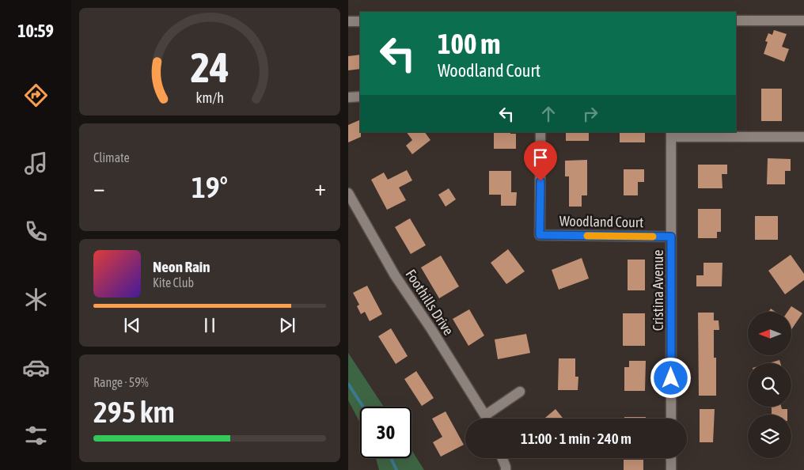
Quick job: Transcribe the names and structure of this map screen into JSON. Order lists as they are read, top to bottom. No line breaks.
{"streets":{"street":["Woodland Court","Cristina Avenue","Foothills Drive"]},"crossings":[["Woodland Court","Cristina Avenue"]],"north":"left","page":{"tabs":"10:59","turn":["100 m","Woodland Court"],"tile":["Climate",["Range · 59%","295 km"]],"heat":["−","19°","+"],"song":["Neon Rain","Kite Club"],"limit":"30","trip":"11:00 · 1 min · 240 m","gauge":["24","km/h"]}}
